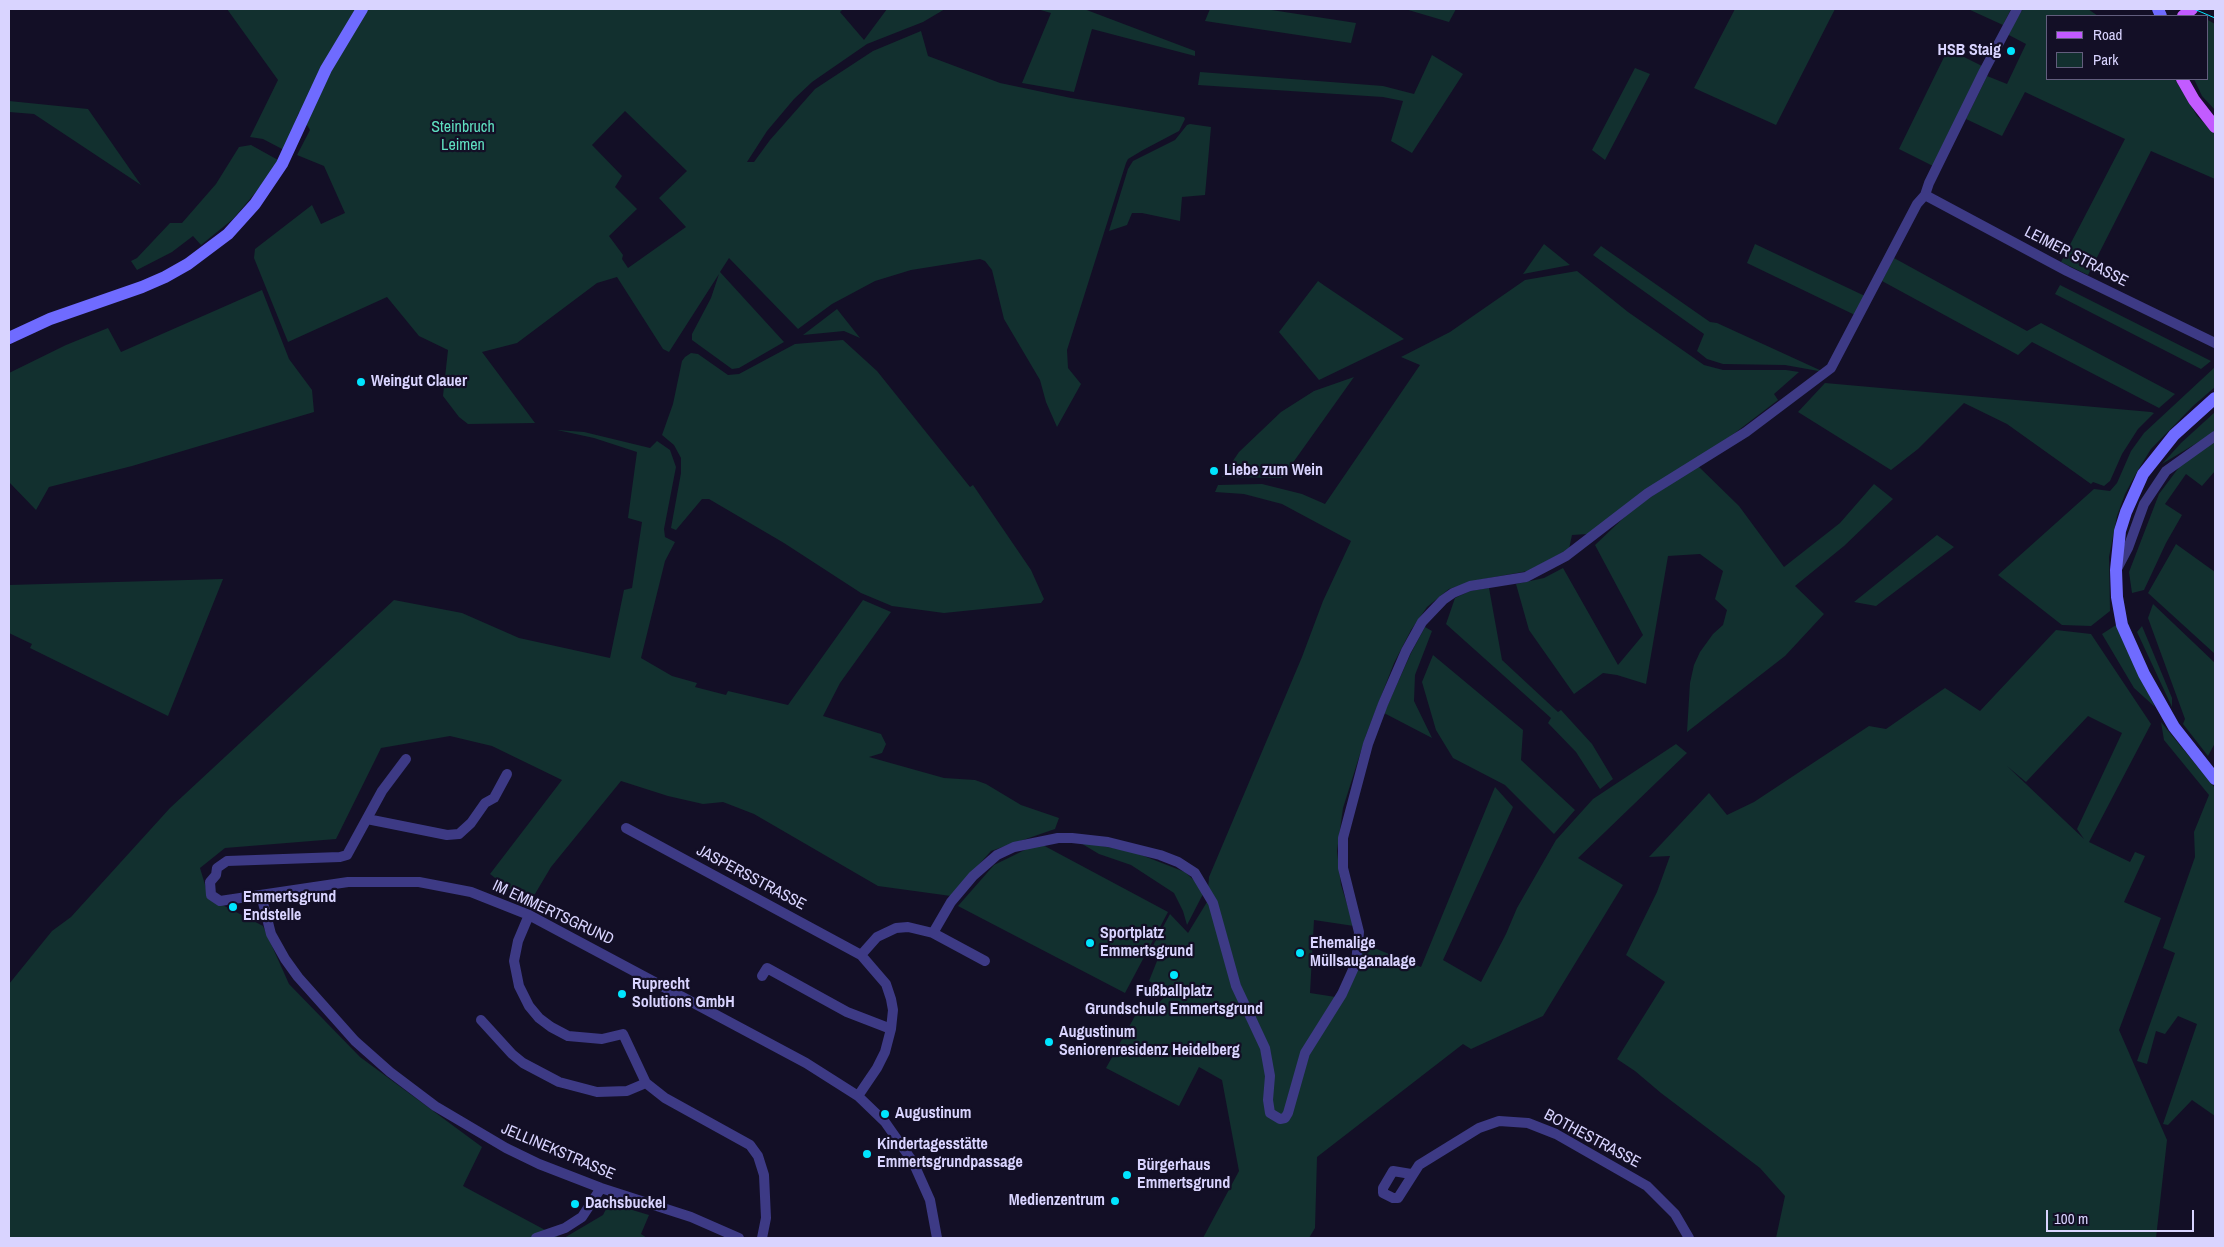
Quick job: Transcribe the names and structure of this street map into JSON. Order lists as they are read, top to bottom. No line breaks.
{"streets":{"street":["LEIMER STRASSE","JASPERSSTRASSE","IM EMMERTSGRUND","BOTHESTRASSE","JELLINEKSTRASSE"]},"crossings":[["JASPERSSTRASSE","IM EMMERTSGRUND"],["IM EMMERTSGRUND","JELLINEKSTRASSE"]],"parks":["Steinbruch Leimen"],"places":["HSB Staig","Weingut Clauer","Liebe zum Wein","Emmertsgrund Endstelle","Sportplatz Emmertsgrund","Ehemalige Müllsauganalage","Fußballplatz Grundschule Emmertsgrund","Ruprecht Solutions GmbH","Augustinum Seniorenresidenz Heidelberg","Augustinum","Kindertagesstätte Emmertsgrundpassage","Bürgerhaus Emmertsgrund","Medienzentrum","Dachsbuckel"],"legend":["Road","Park"],"scale_bar":"100 m"}
